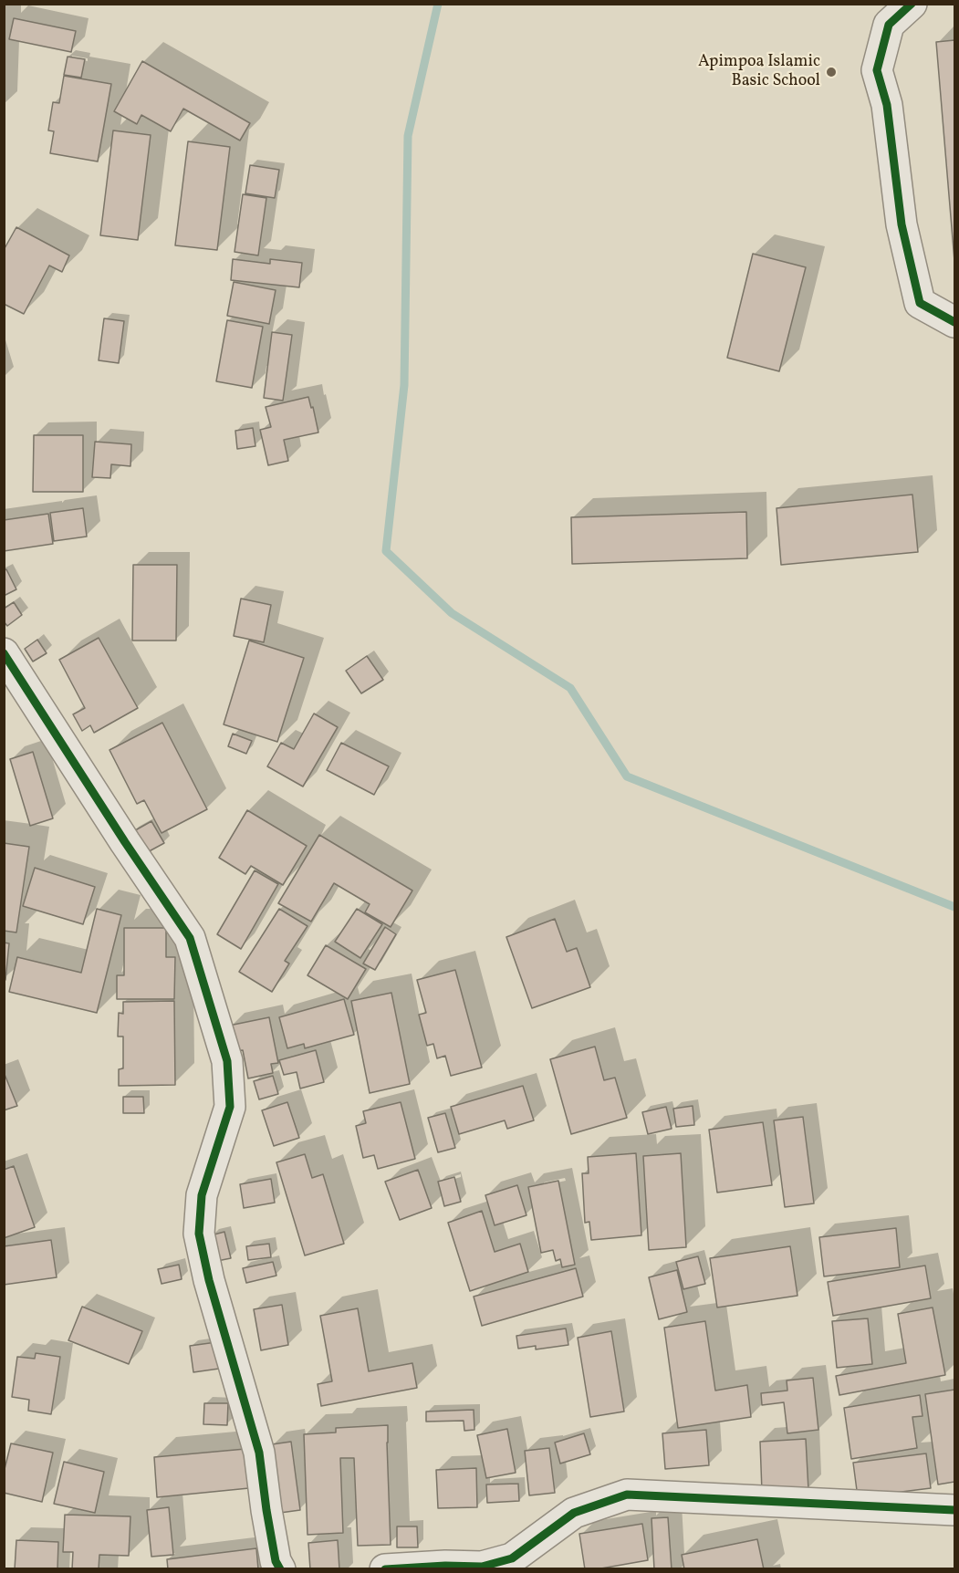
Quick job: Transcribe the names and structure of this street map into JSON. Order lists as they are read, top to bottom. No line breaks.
{"places":["Apimpoa Islamic Basic School"]}
